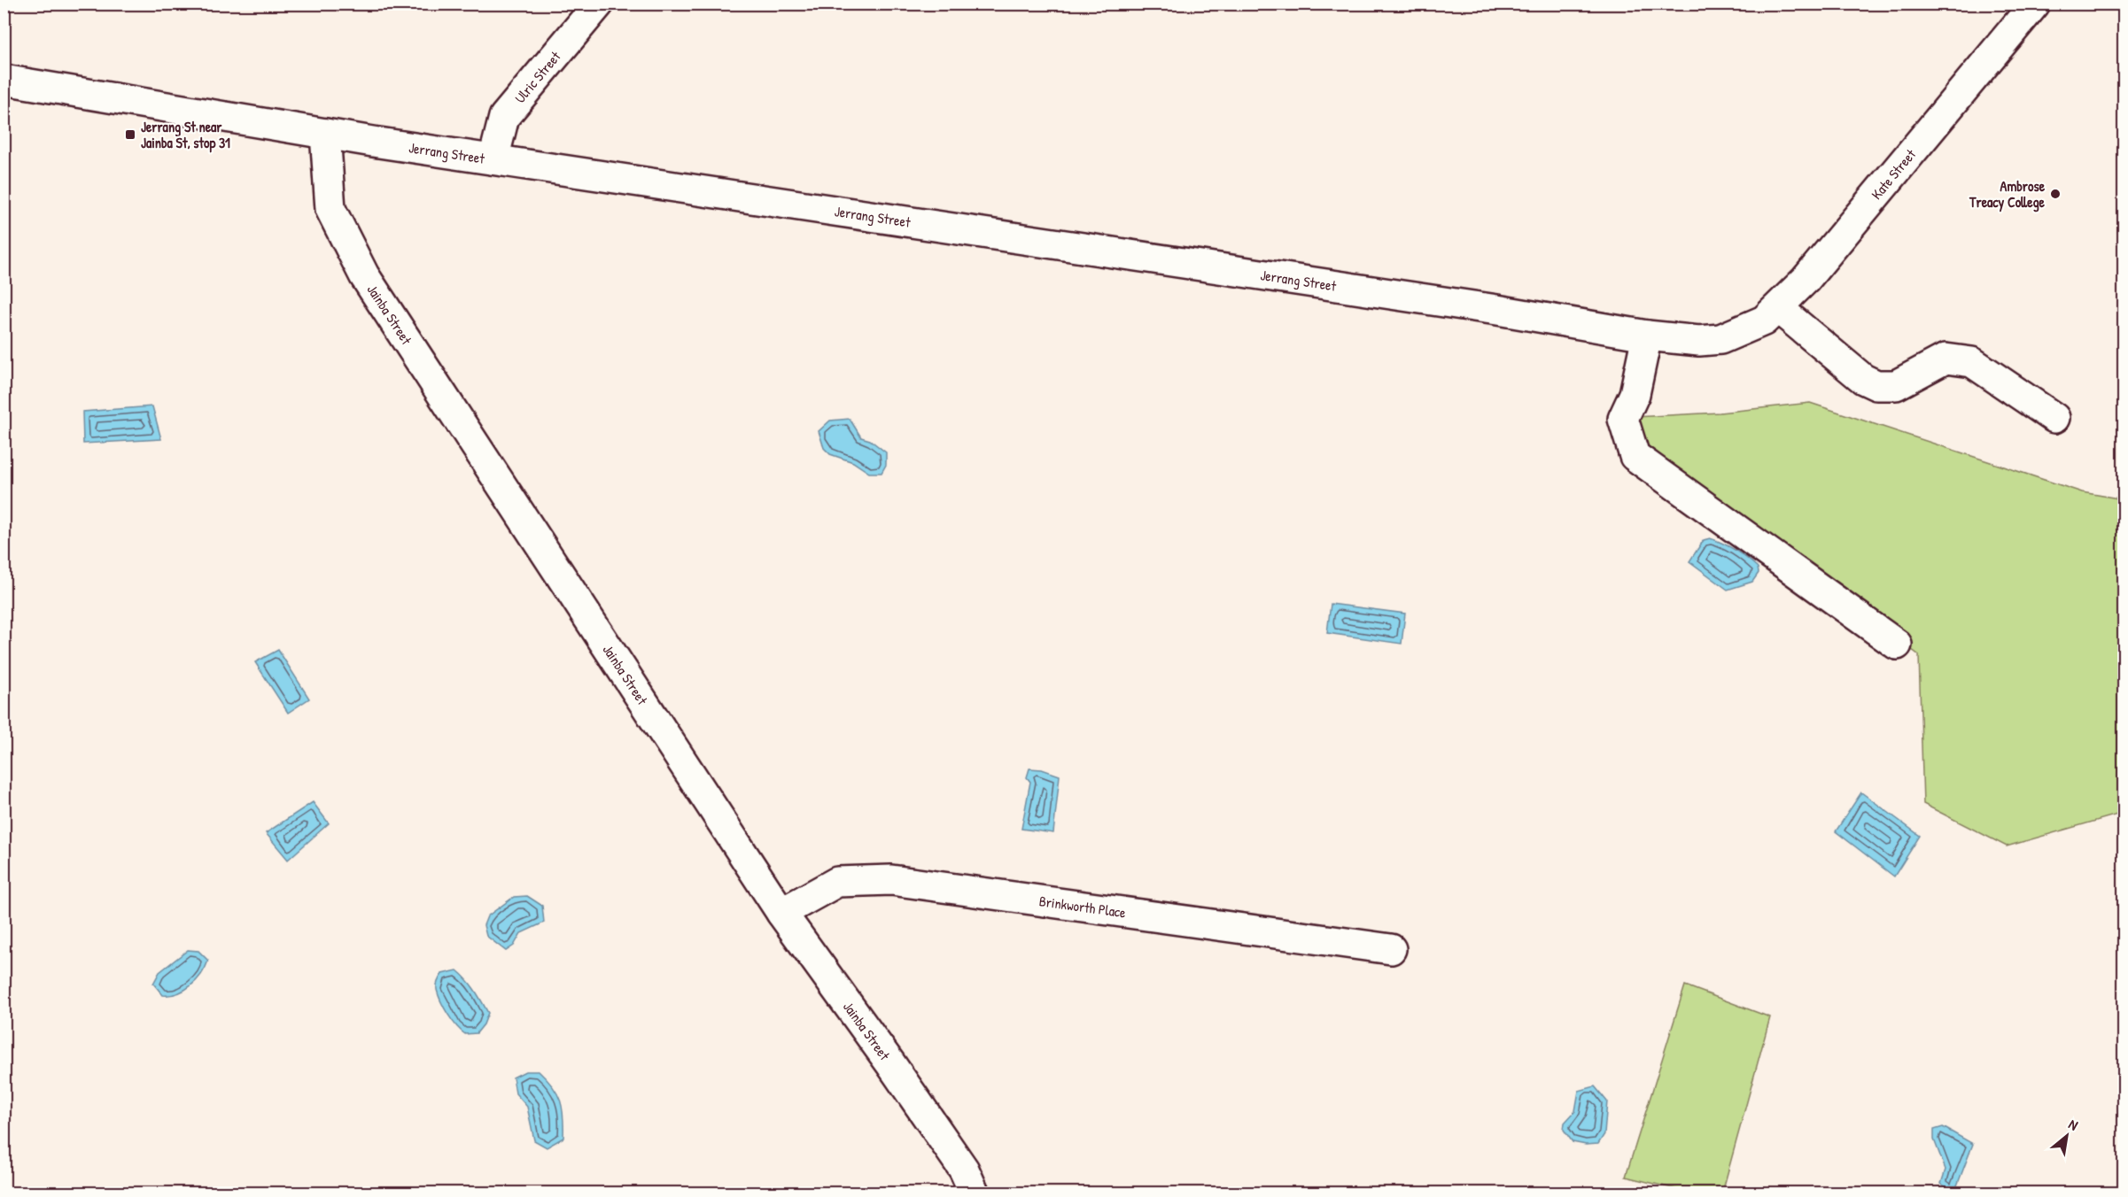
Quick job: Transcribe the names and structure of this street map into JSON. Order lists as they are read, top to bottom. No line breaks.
{"streets":{"street":["Ulric Street","Jerrang Street","Kate Street","Jainba Street","Brinkworth Place"]},"crossings":[["Ulric Street","Jerrang Street"],["Jerrang Street","Kate Street"],["Jerrang Street","Jainba Street"],["Jainba Street","Brinkworth Place"]],"places":{"transit":["Jerrang St near Jainba St, stop 31"],"other":["Ambrose Treacy College"]},"north":"top right"}
